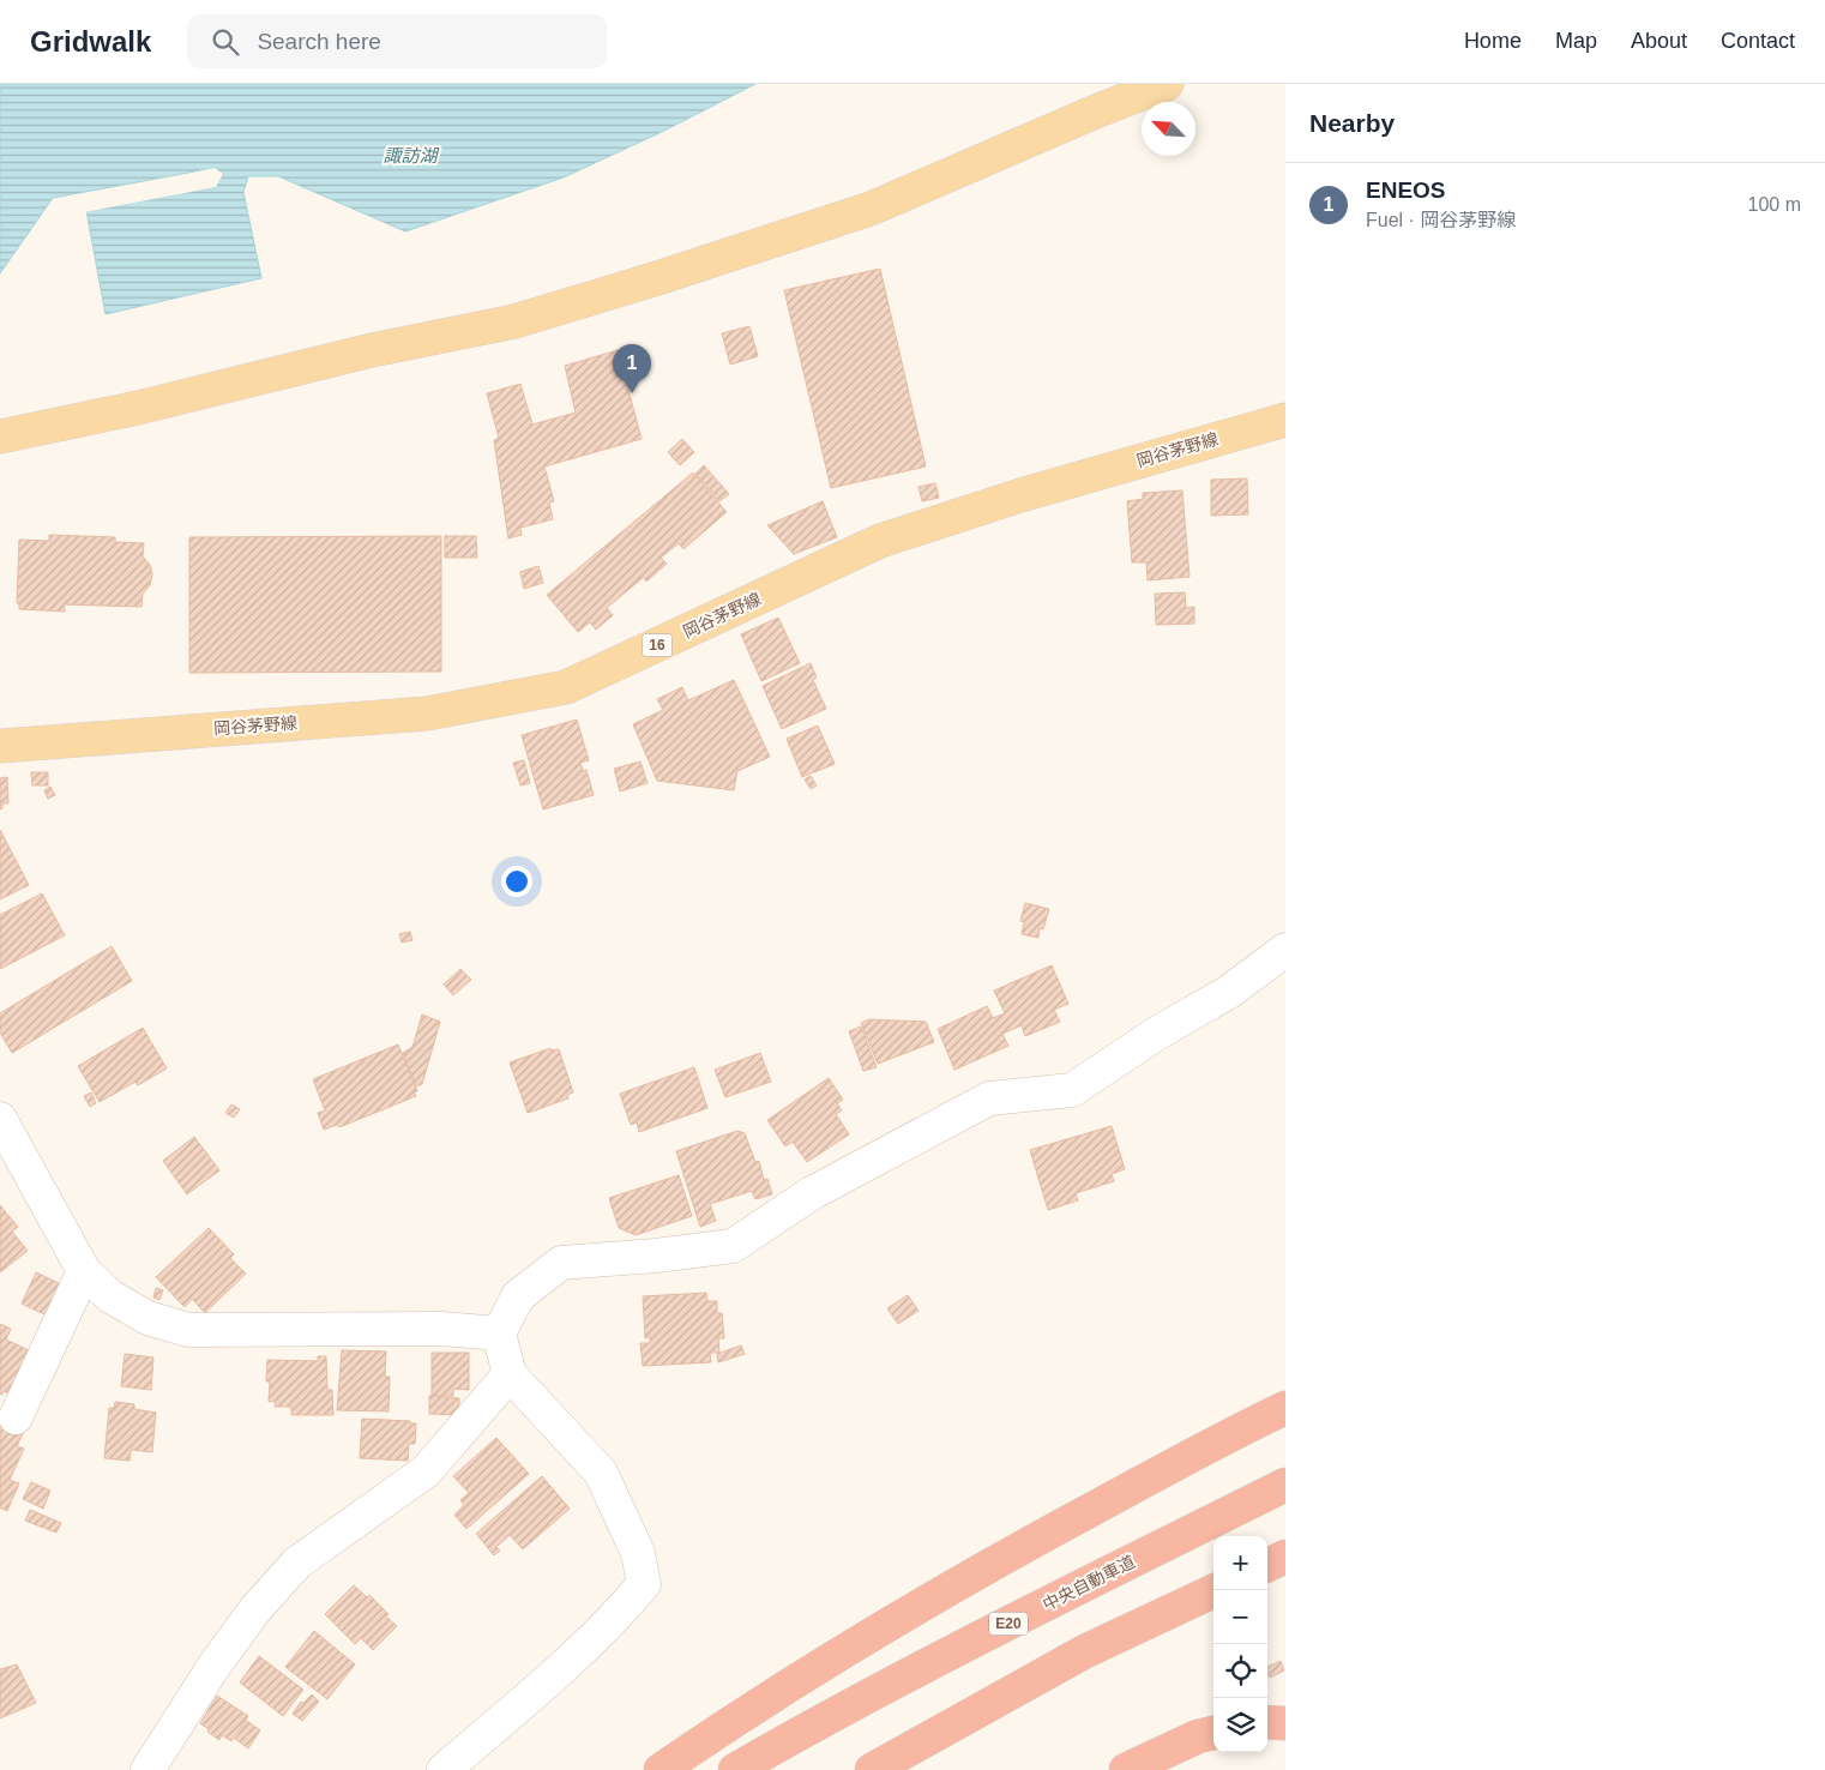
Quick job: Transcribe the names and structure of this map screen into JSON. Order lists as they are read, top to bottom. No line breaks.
{"streets":{"highway":["中央自動車道","E20"],"main road":["岡谷茅野線","16"]},"water":["諏訪湖"],"north":"top left","page":{"header":"Gridwalk","search":"Search here","nav":["Home","Map","About","Contact"],"heading":"Nearby","list":[{"mark":"1","name":"ENEOS","note":"Fuel · 岡谷茅野線","value":"100 m"}],"pins":"1","map_buttons":["+","−"]}}
